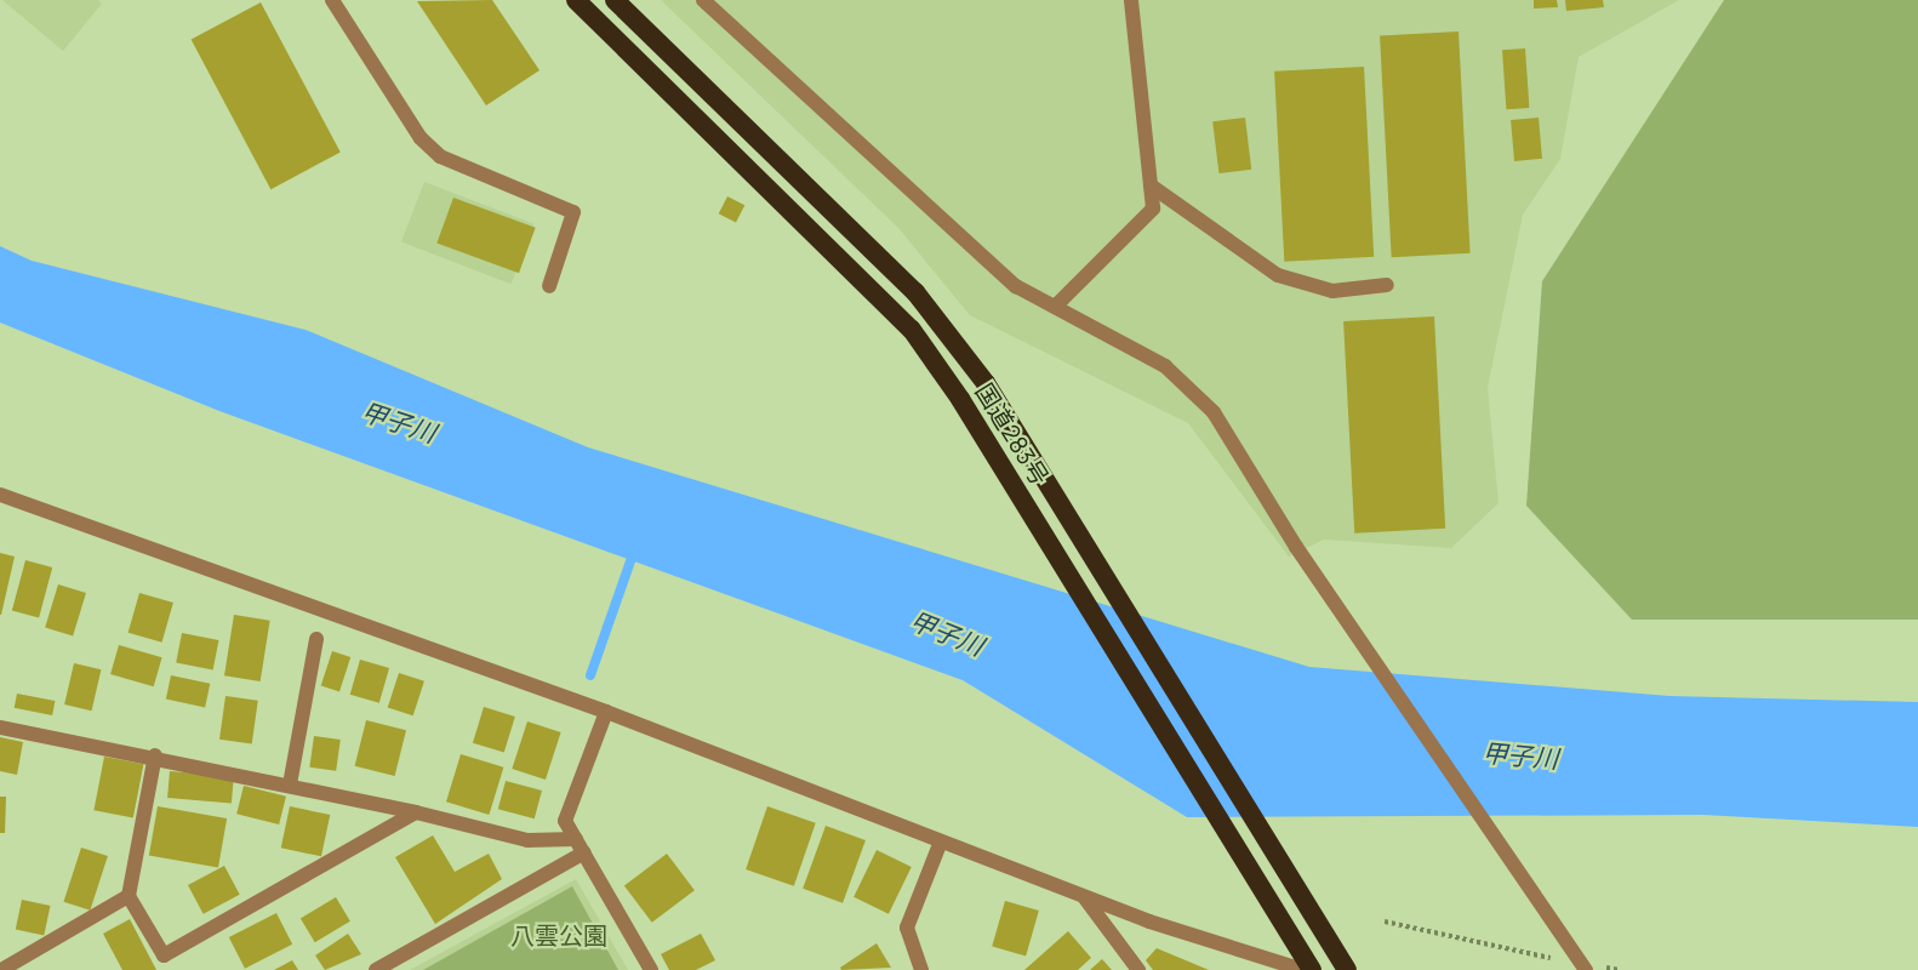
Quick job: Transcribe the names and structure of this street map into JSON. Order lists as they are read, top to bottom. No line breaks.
{"streets":{"highway":["国道283号"]},"water":["甲子川"],"parks":["八雲公園"]}
